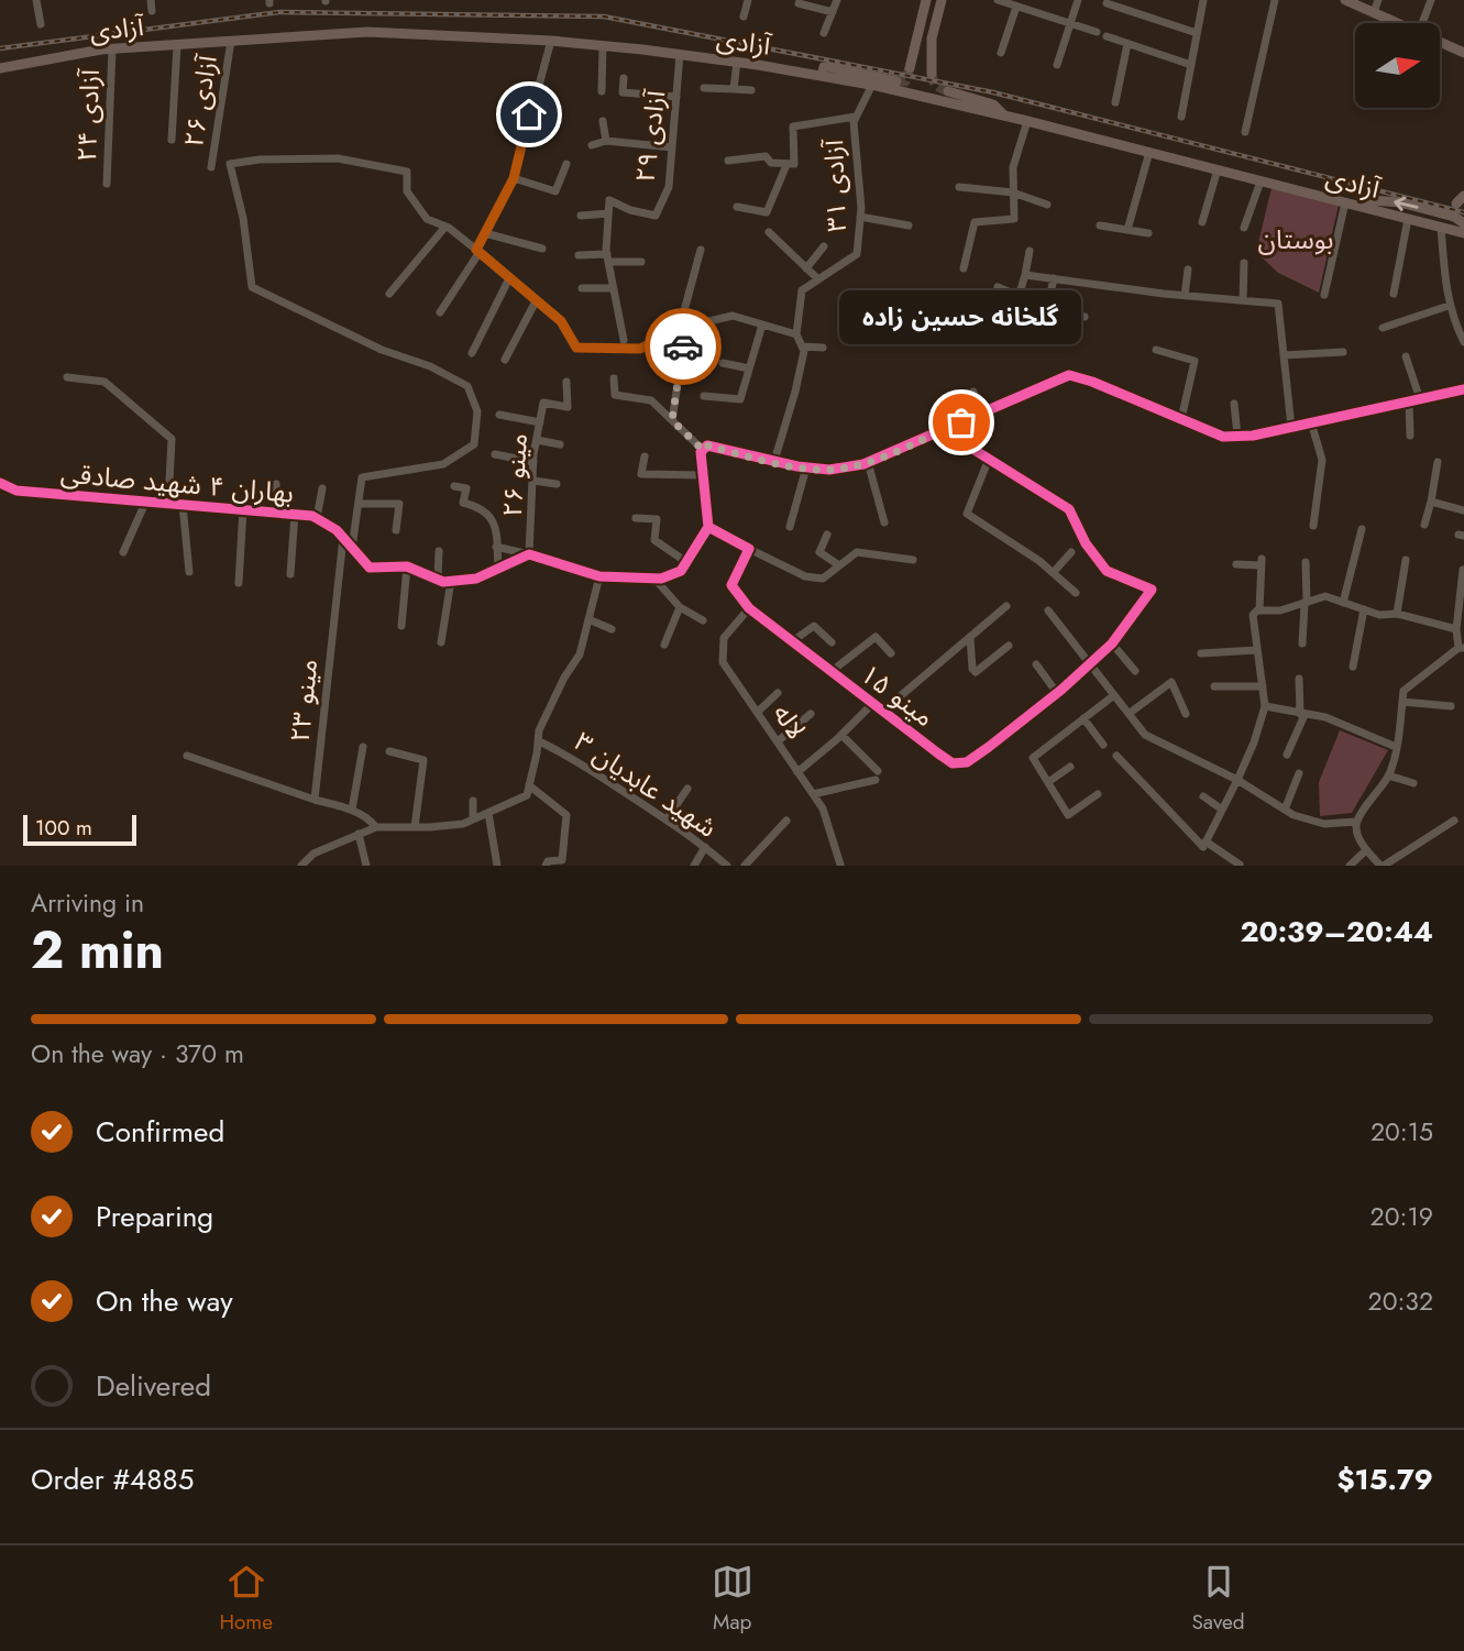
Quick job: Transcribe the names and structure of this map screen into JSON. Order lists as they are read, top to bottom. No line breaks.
{"streets":{"main road":["آزادی"],"street":["آزادی ۲۶","آزادی ۲۴","آزادی ۲۹","آزادی ۳۱","مینو ۲۶","بهاران ۴ شهید صادقی","مینو ۱۵","مینو ۲۳","لاله","شهید عابدیان ۳"]},"crossings":[["آزادی","آزادی ۲۶"],["آزادی","آزادی ۲۴"],["آزادی","آزادی ۲۹"],["آزادی","آزادی ۳۱"],["مینو ۲۶","بهاران ۴ شهید صادقی"],["بهاران ۴ شهید صادقی","مینو ۲۳"],["مینو ۱۵","لاله"]],"parks":["بوستان"],"places":["گلخانه حسین زاده"],"scale_bar":"100 m","north":"right","page":{"bubble":"گلخانه حسین زاده","scale":"100 m","heading":["2 min","Arriving in","20:39–20:44"],"panel":["Order #4885","$15.79"],"bar":"On the way · 370 m","list":[["Confirmed","20:15"],["Preparing","20:19"],["On the way","20:32"],"Delivered"],"tabs":["Home","Map","Saved"]}}
